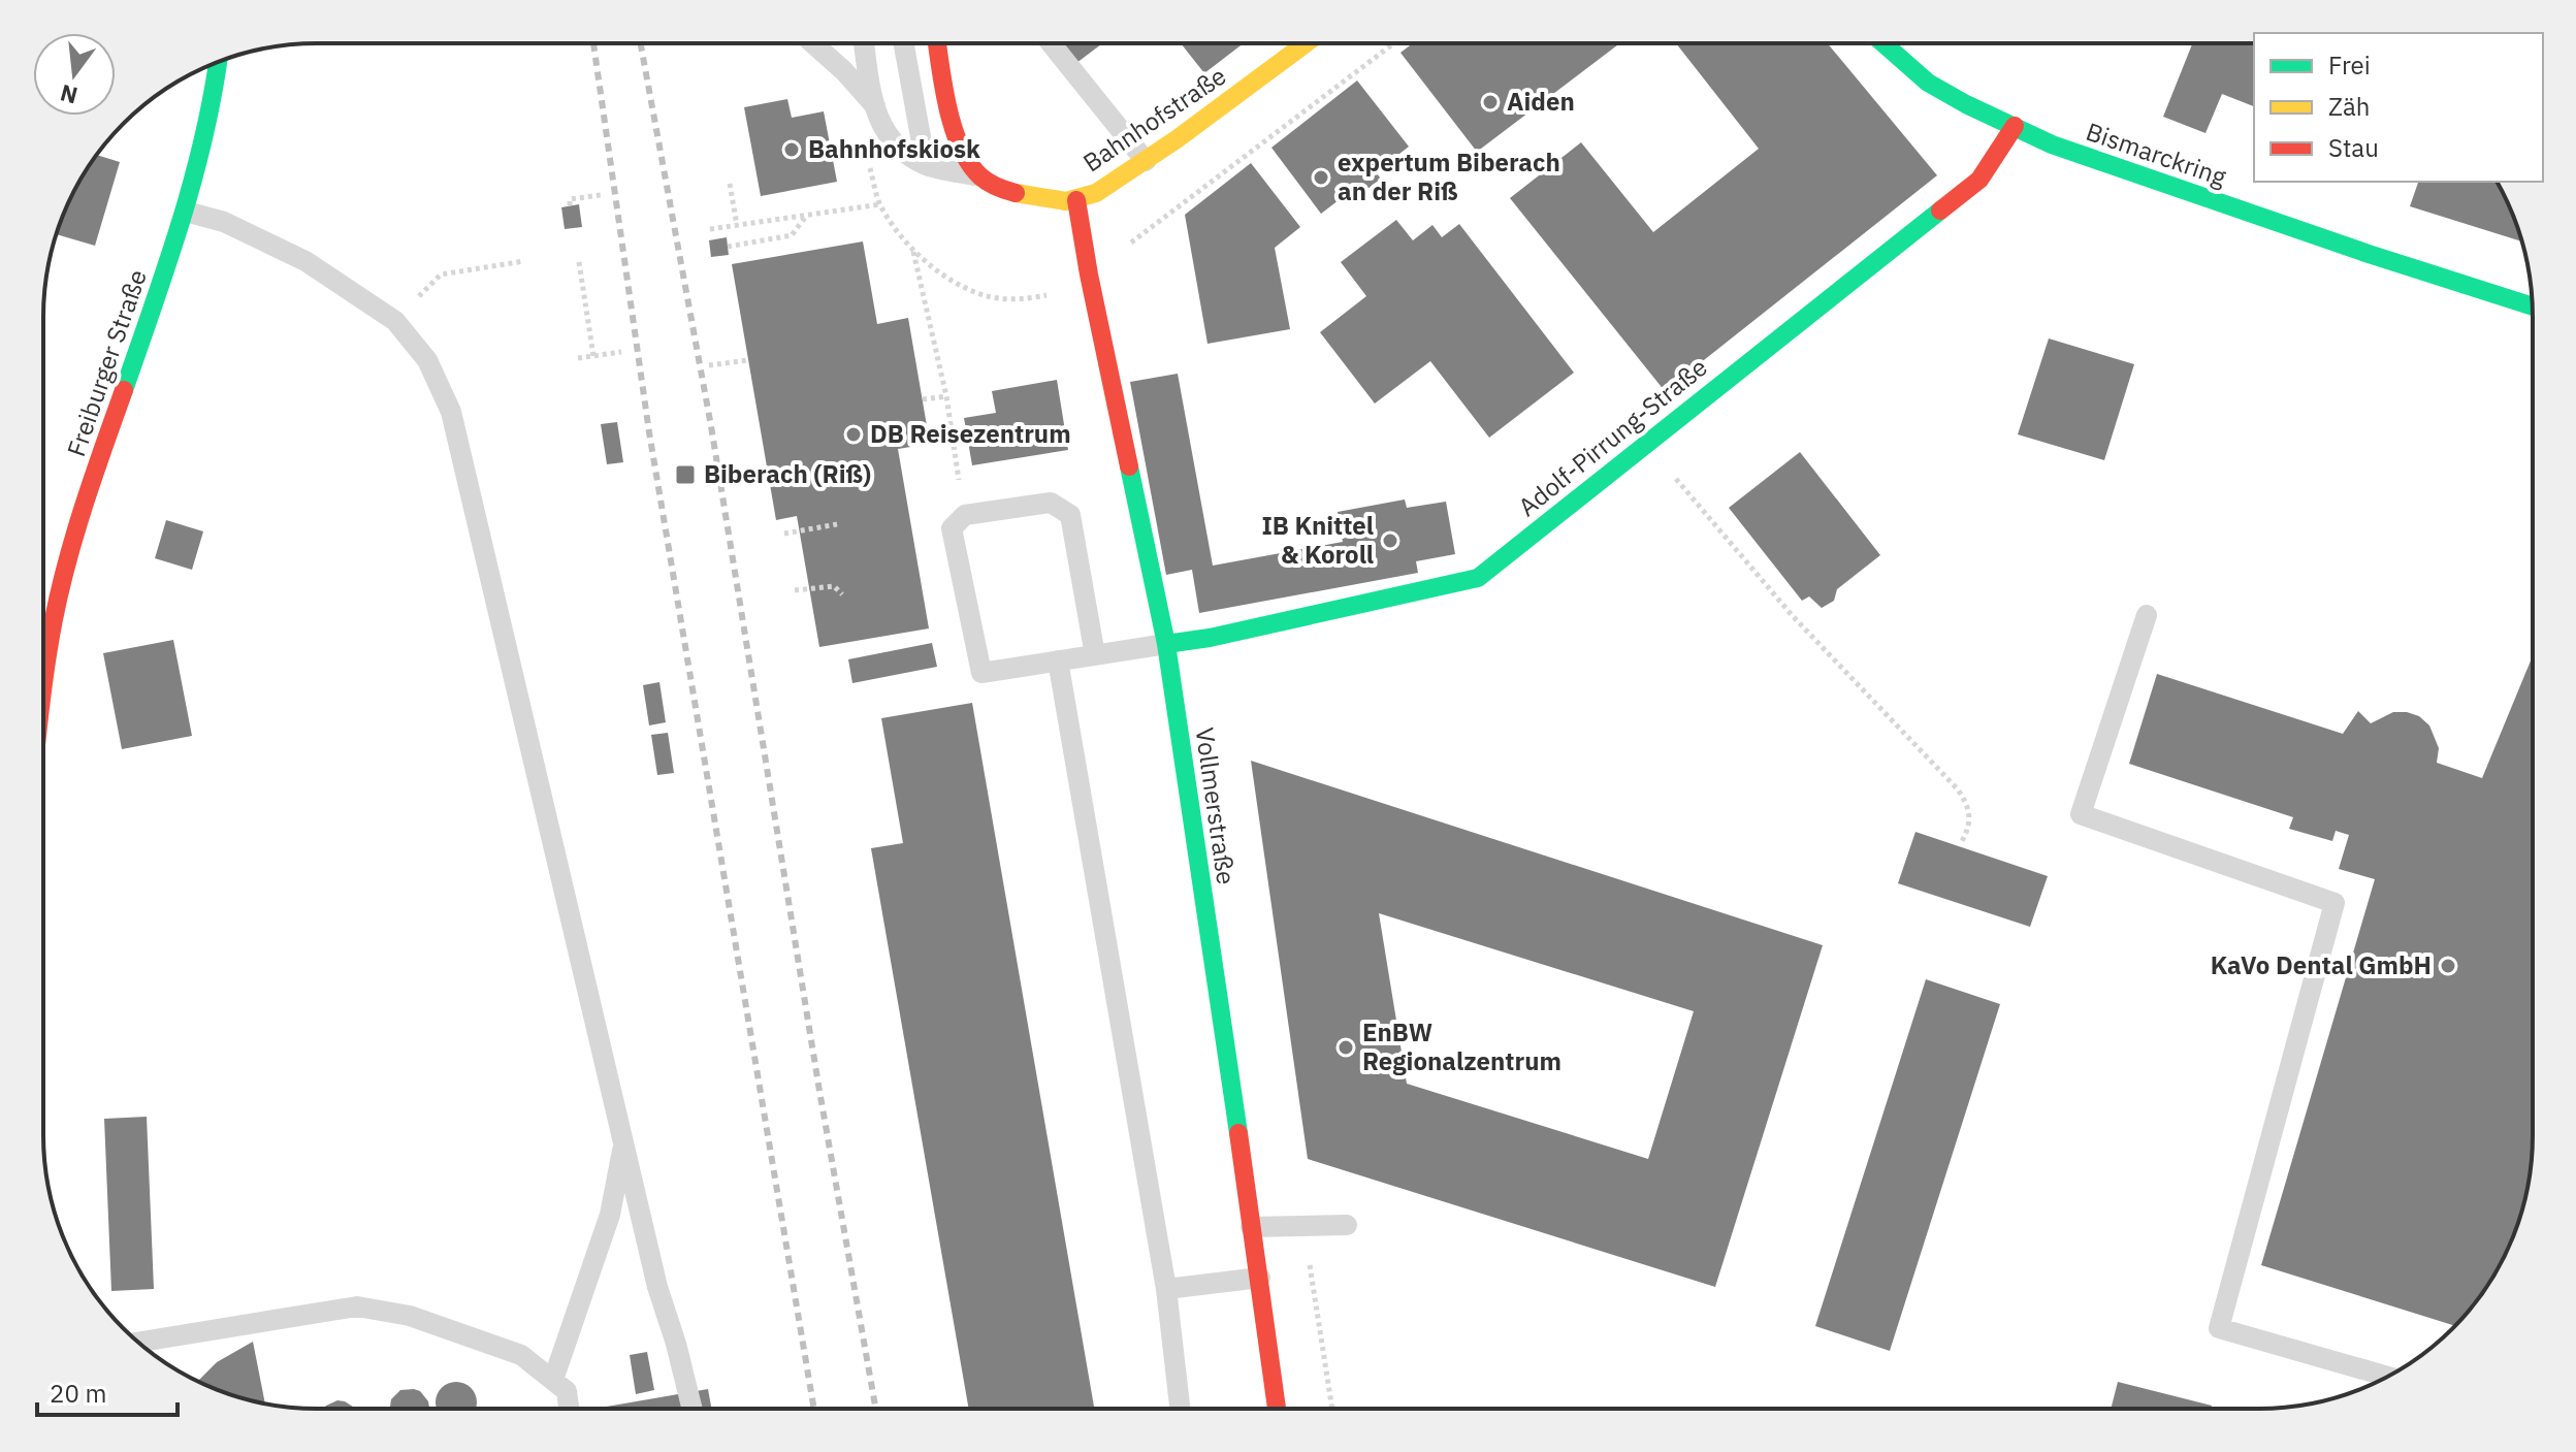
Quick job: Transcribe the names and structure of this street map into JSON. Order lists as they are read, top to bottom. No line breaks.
{"streets":{"street":["Bahnhofstraße","Bismarckring","Freiburger Straße","Adolf-Pirrung-Straße","Vollmerstraße"]},"crossings":[["Bahnhofstraße","Vollmerstraße"],["Bismarckring","Adolf-Pirrung-Straße"],["Adolf-Pirrung-Straße","Vollmerstraße"]],"places":{"other":["Aiden","Bahnhofskiosk","expertum Biberach an der Riß","DB Reisezentrum","IB Knittel & Koroll","KaVo Dental GmbH","EnBW Regionalzentrum"],"transit":["Biberach (Riß)"]},"legend":["Frei","Zäh","Stau"],"scale_bar":"20 m","north":"bottom"}
